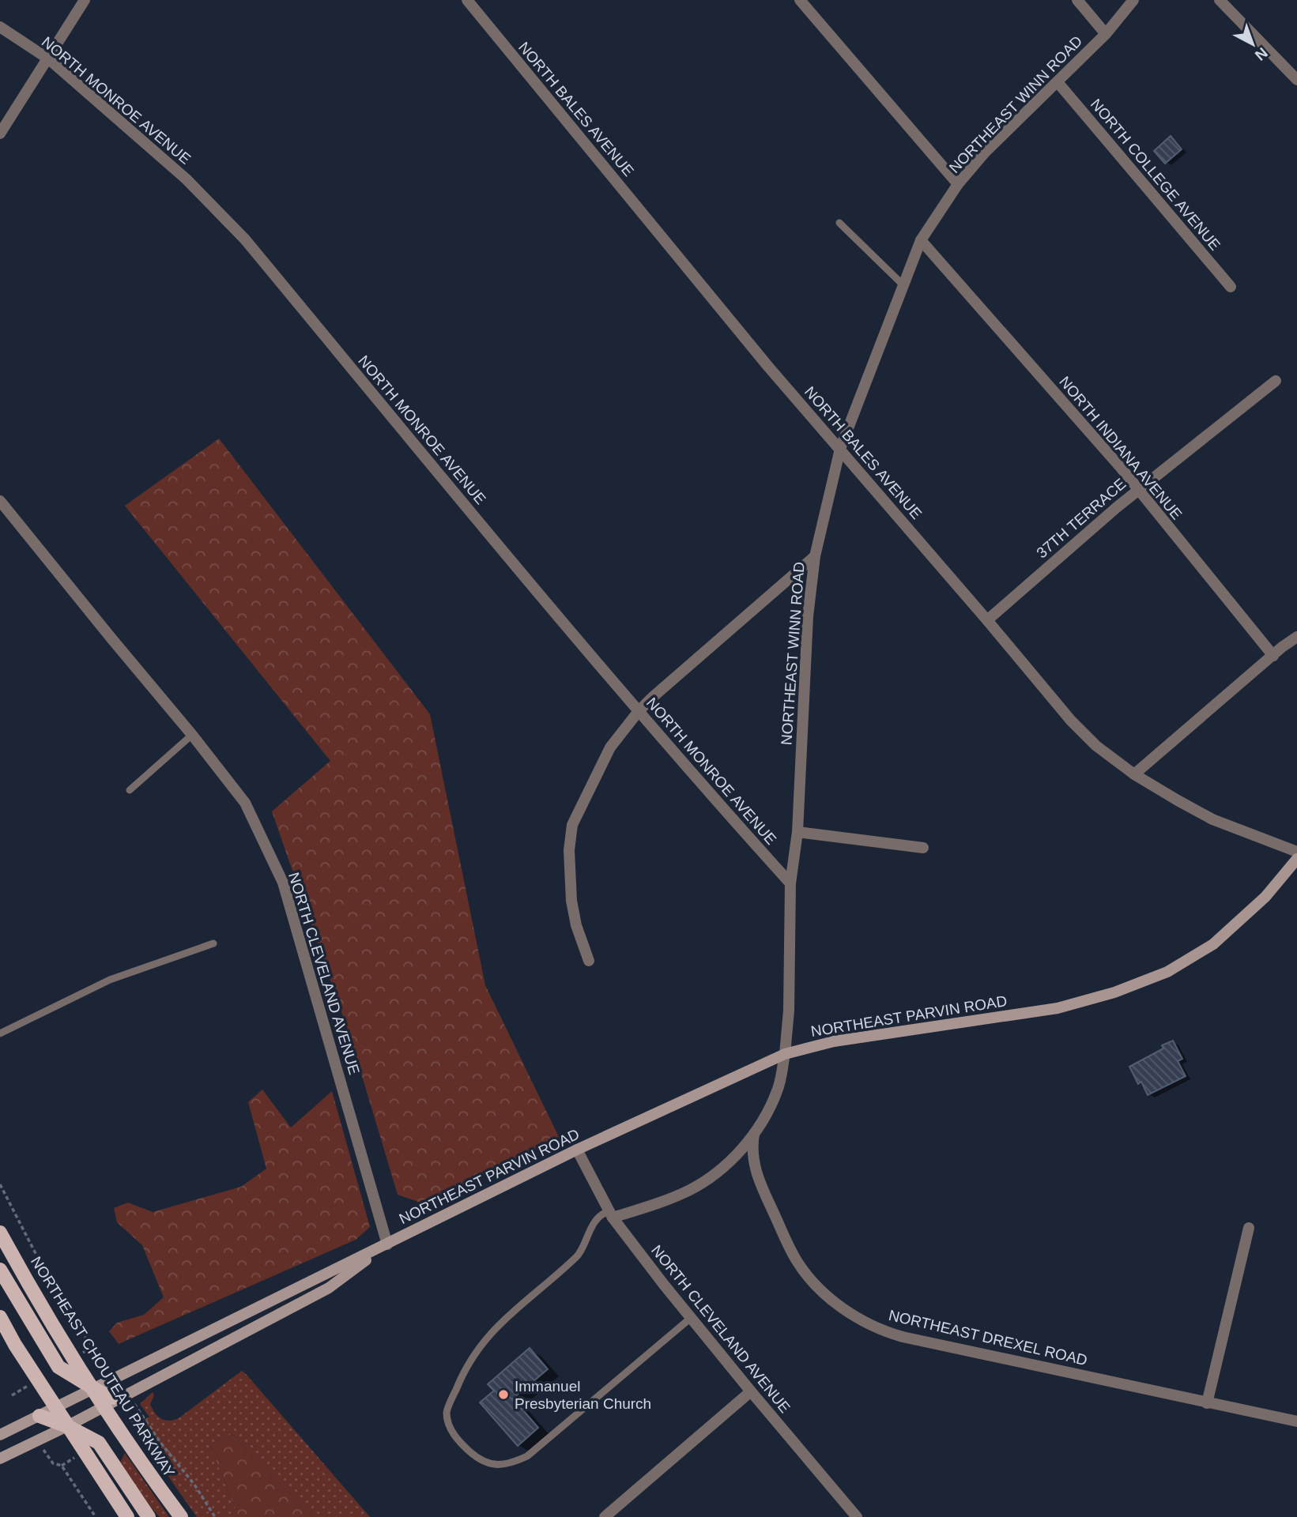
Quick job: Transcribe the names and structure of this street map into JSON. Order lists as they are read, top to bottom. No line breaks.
{"streets":{"main road":["NORTHEAST PARVIN ROAD","NORTHEAST CHOUTEAU PARKWAY"],"street":["NORTH MONROE AVENUE","NORTHEAST WINN ROAD","NORTH BALES AVENUE","NORTH COLLEGE AVENUE","NORTH INDIANA AVENUE","37TH TERRACE","NORTH CLEVELAND AVENUE","NORTHEAST DREXEL ROAD"]},"crossings":[["NORTH MONROE AVENUE","NORTHEAST WINN ROAD"],["NORTHEAST WINN ROAD","NORTH BALES AVENUE"],["NORTHEAST WINN ROAD","NORTH COLLEGE AVENUE"],["NORTHEAST WINN ROAD","NORTH INDIANA AVENUE"],["NORTHEAST WINN ROAD","NORTH CLEVELAND AVENUE"],["NORTHEAST WINN ROAD","NORTHEAST PARVIN ROAD"],["NORTHEAST WINN ROAD","NORTHEAST DREXEL ROAD"],["NORTH BALES AVENUE","37TH TERRACE"],["NORTH INDIANA AVENUE","37TH TERRACE"],["NORTH CLEVELAND AVENUE","NORTHEAST PARVIN ROAD"],["NORTHEAST PARVIN ROAD","NORTHEAST CHOUTEAU PARKWAY"]],"places":["Immanuel Presbyterian Church"],"north":"bottom right"}
